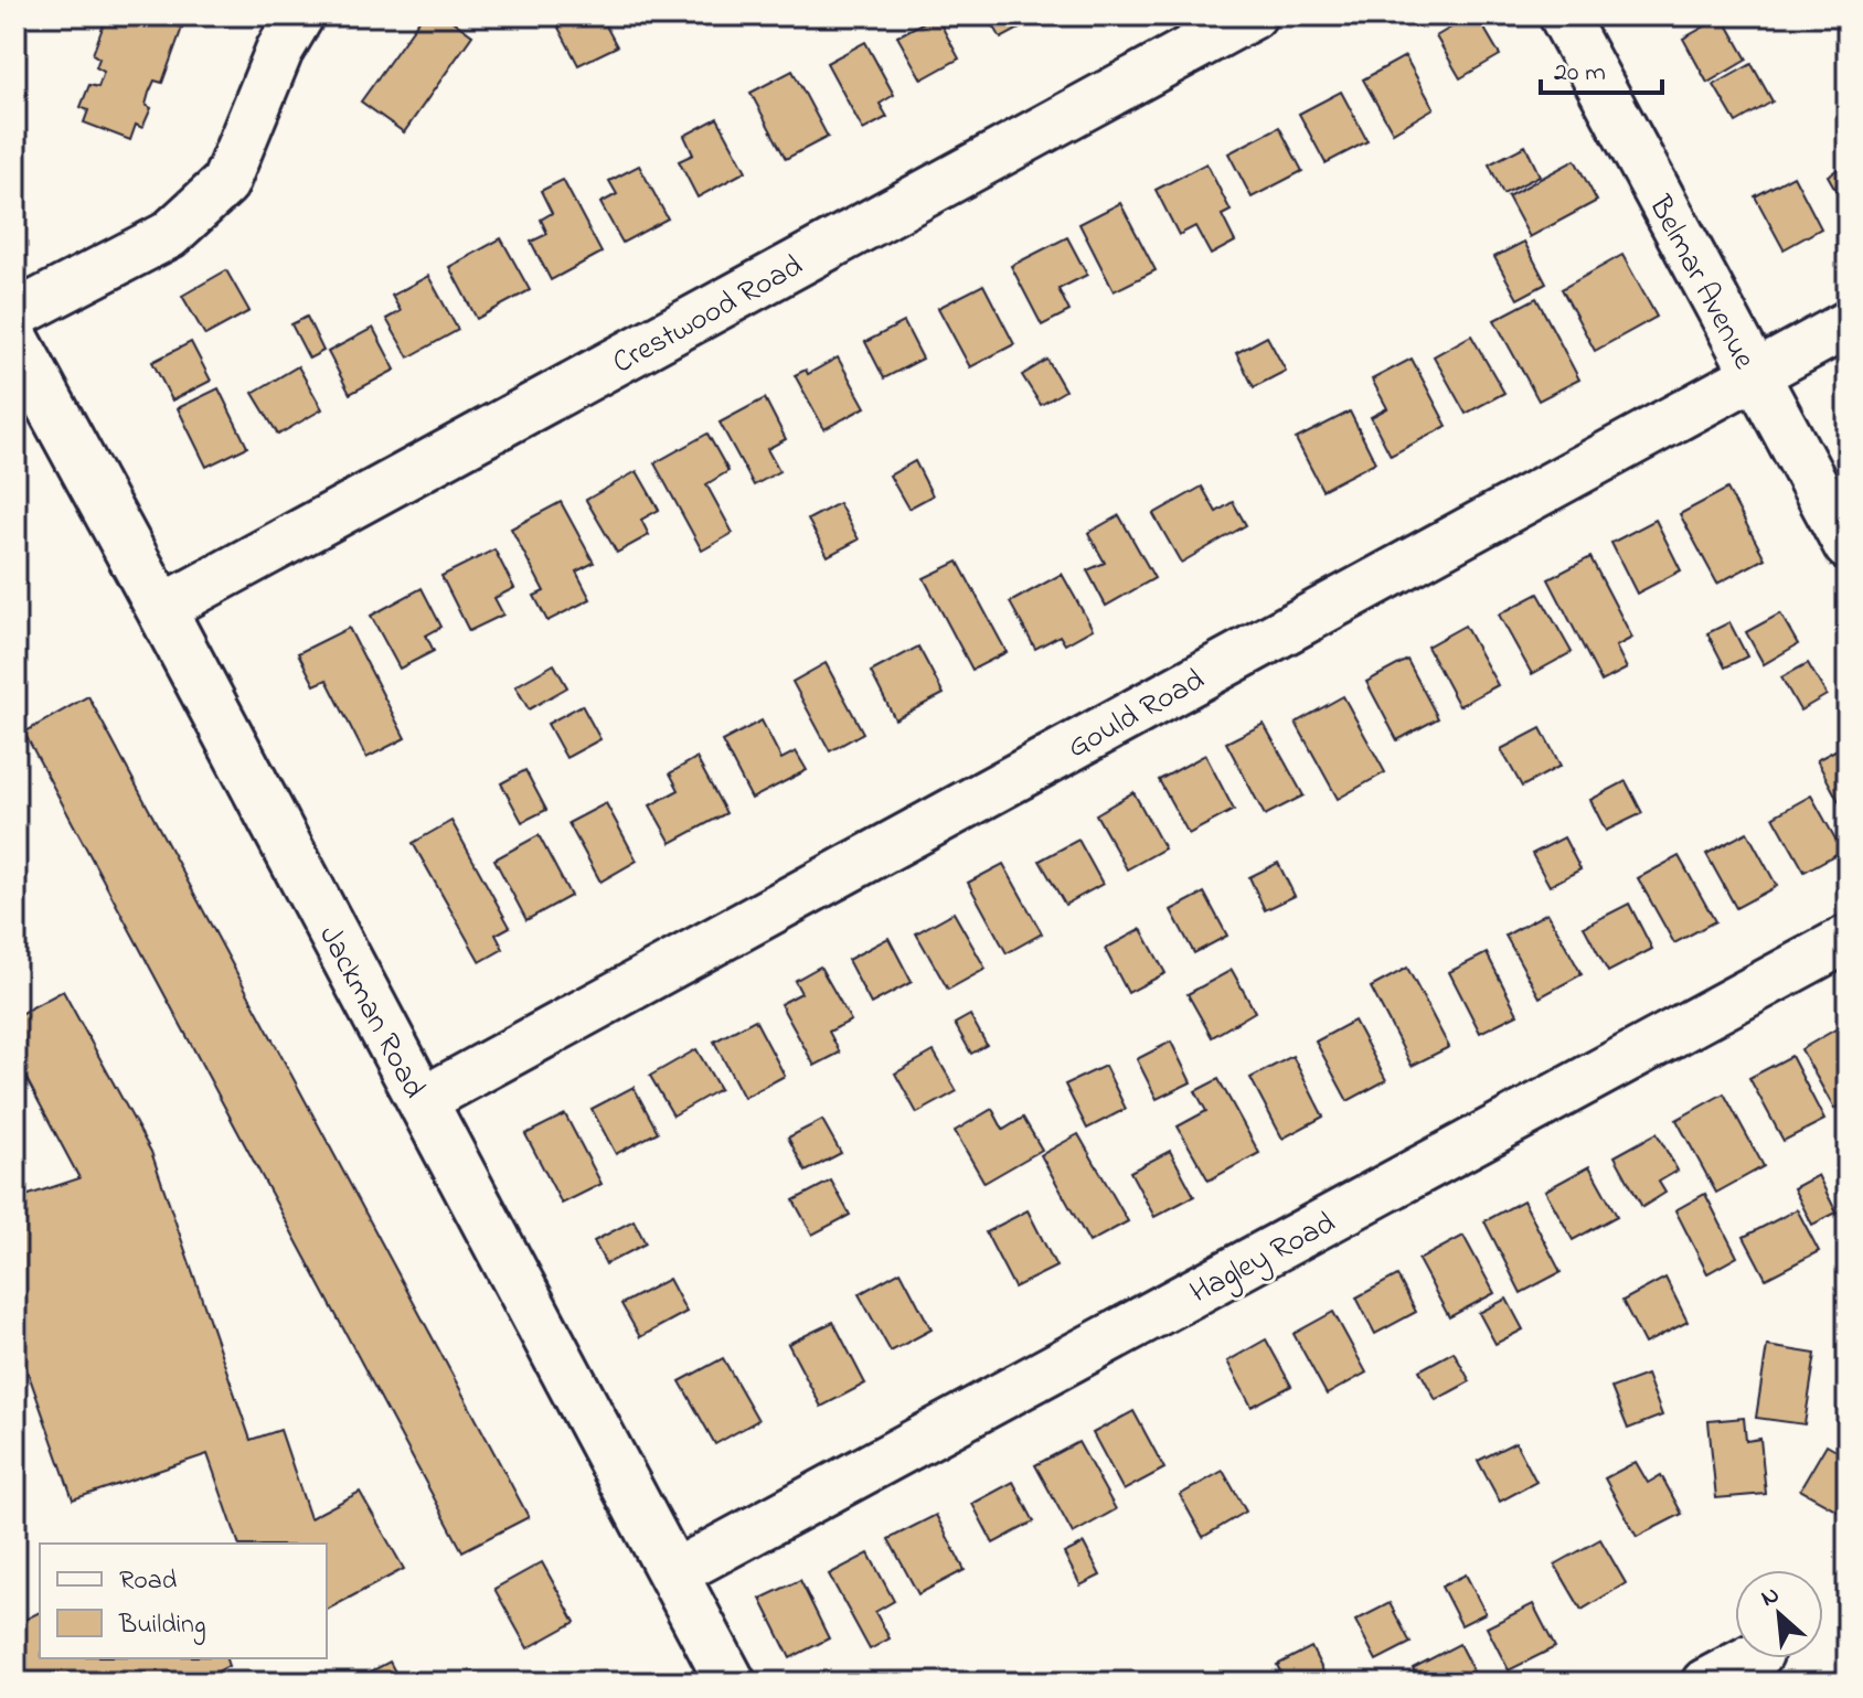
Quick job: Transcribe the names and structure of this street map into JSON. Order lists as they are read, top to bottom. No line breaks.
{"streets":{"street":["Belmar Avenue","Crestwood Road","Gould Road","Jackman Road","Hagley Road"]},"crossings":[["Belmar Avenue","Gould Road"],["Crestwood Road","Jackman Road"],["Gould Road","Jackman Road"],["Jackman Road","Hagley Road"]],"legend":["Road","Building"],"scale_bar":"20 m","north":"top left"}
